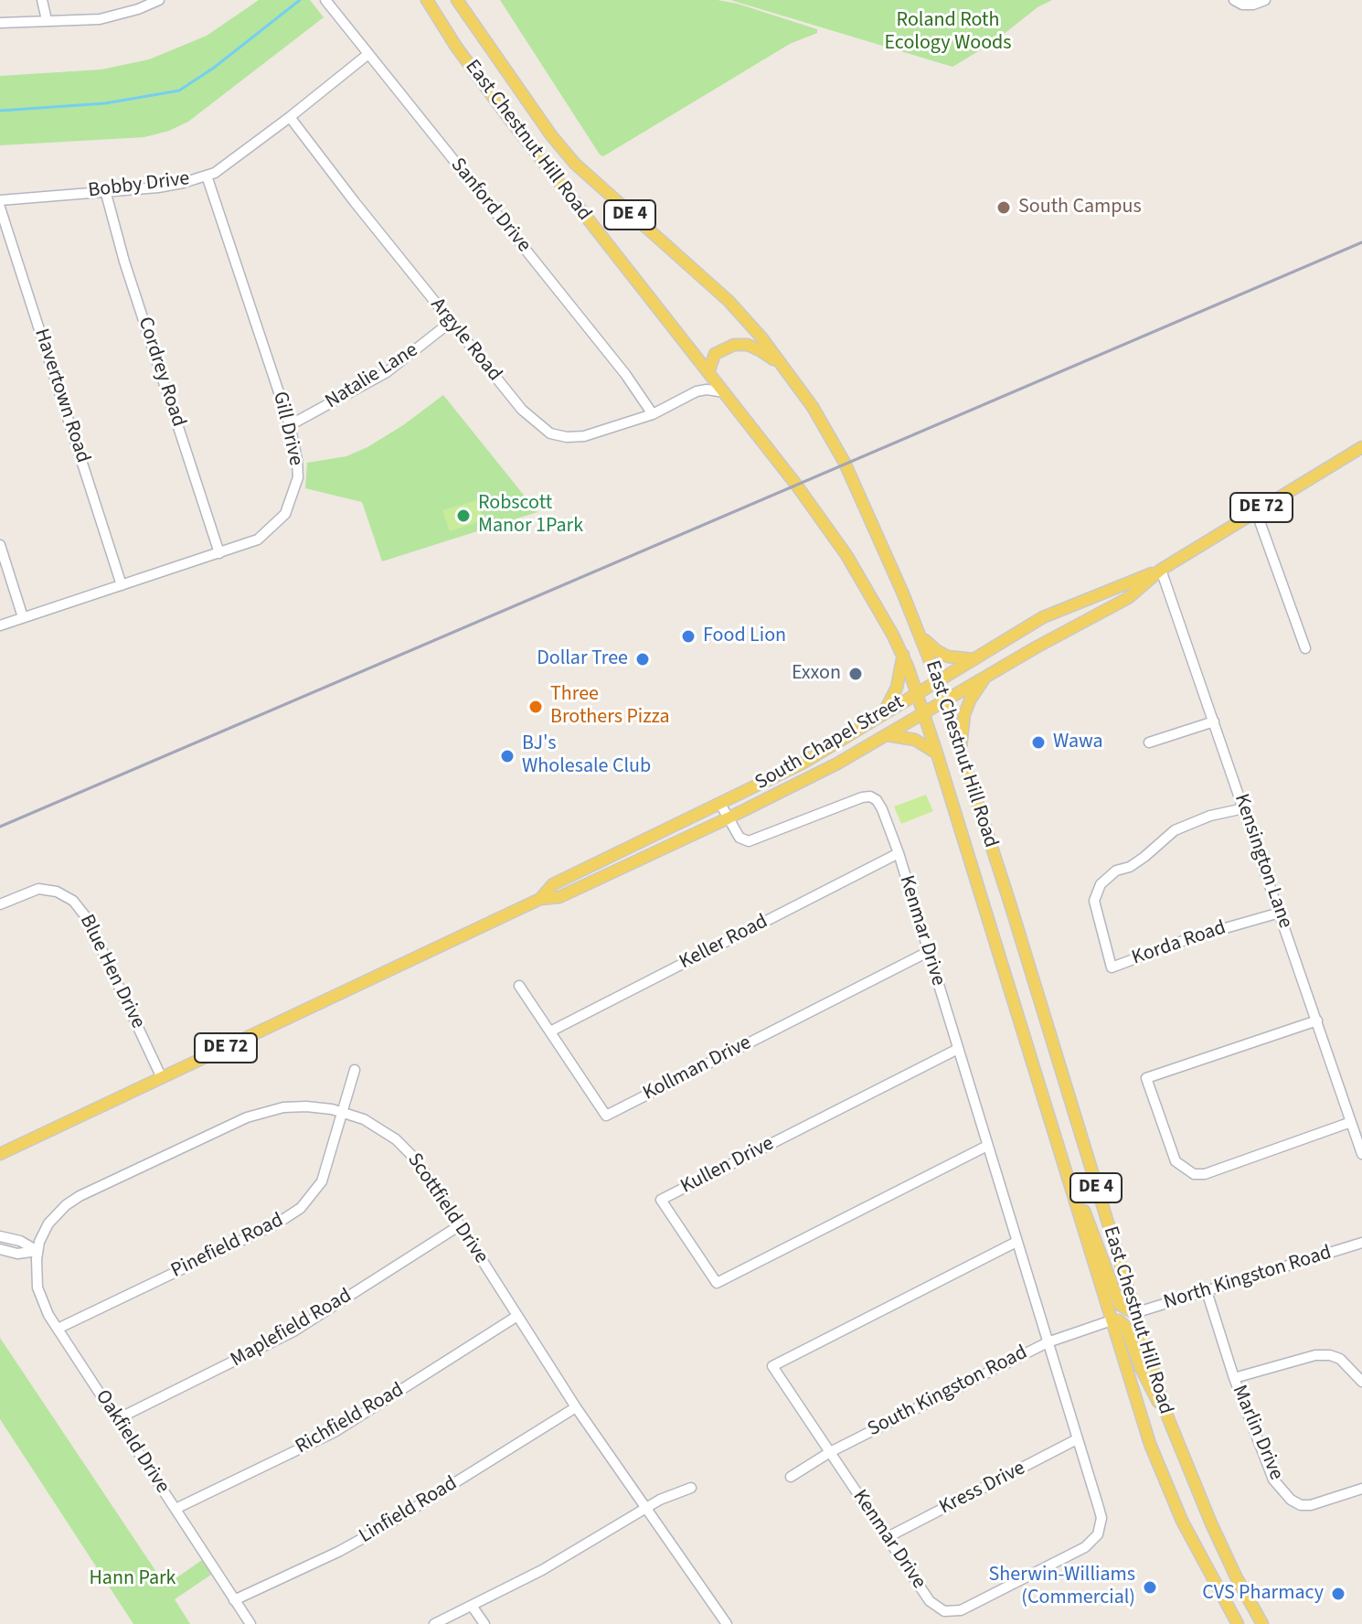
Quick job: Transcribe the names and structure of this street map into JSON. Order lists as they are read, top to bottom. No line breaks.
{"streets":{"main road":["East Chestnut Hill Road","DE 4","DE 72","South Chapel Street"],"street":["Bobby Drive","Sanford Drive","Argyle Road","Cordrey Road","Natalie Lane","Havertown Road","Gill Drive","Kensington Lane","Kenmar Drive","Keller Road","Korda Road","Blue Hen Drive","Kollman Drive","Kullen Drive","Scottfield Drive","Pinefield Road","North Kingston Road","Maplefield Road","South Kingston Road","Richfield Road","Marlin Drive","Oakfield Drive","Kress Drive","Linfield Road"]},"crossings":[["East Chestnut Hill Road","Argyle Road"],["East Chestnut Hill Road","South Chapel Street"],["East Chestnut Hill Road","North Kingston Road"],["East Chestnut Hill Road","South Kingston Road"],["Bobby Drive","Sanford Drive"],["Bobby Drive","Argyle Road"],["Bobby Drive","Cordrey Road"],["Bobby Drive","Gill Drive"],["Sanford Drive","Argyle Road"],["Argyle Road","Natalie Lane"],["Cordrey Road","Gill Drive"],["Natalie Lane","Gill Drive"],["Havertown Road","Gill Drive"],["South Chapel Street","Kensington Lane"],["South Chapel Street","Kenmar Drive"],["South Chapel Street","Blue Hen Drive"],["Kensington Lane","Korda Road"],["Kenmar Drive","Keller Road"],["Kenmar Drive","Kollman Drive"],["Kenmar Drive","Kullen Drive"],["Kenmar Drive","South Kingston Road"],["Kenmar Drive","Kress Drive"],["Keller Road","Kollman Drive"],["Scottfield Drive","Pinefield Road"],["Scottfield Drive","Maplefield Road"],["Scottfield Drive","Richfield Road"],["Scottfield Drive","Oakfield Drive"],["Scottfield Drive","Linfield Road"],["Pinefield Road","Oakfield Drive"],["North Kingston Road","Marlin Drive"],["Maplefield Road","Oakfield Drive"],["Richfield Road","Oakfield Drive"],["Oakfield Drive","Linfield Road"]],"parks":["Roland Roth Ecology Woods","Hann Park"],"places":["South Campus","Robscott Manor 1Park","Food Lion","Dollar Tree","Exxon","Three Brothers Pizza","Wawa","BJ's Wholesale Club","Sherwin-Williams (Commercial)","CVS Pharmacy"]}
